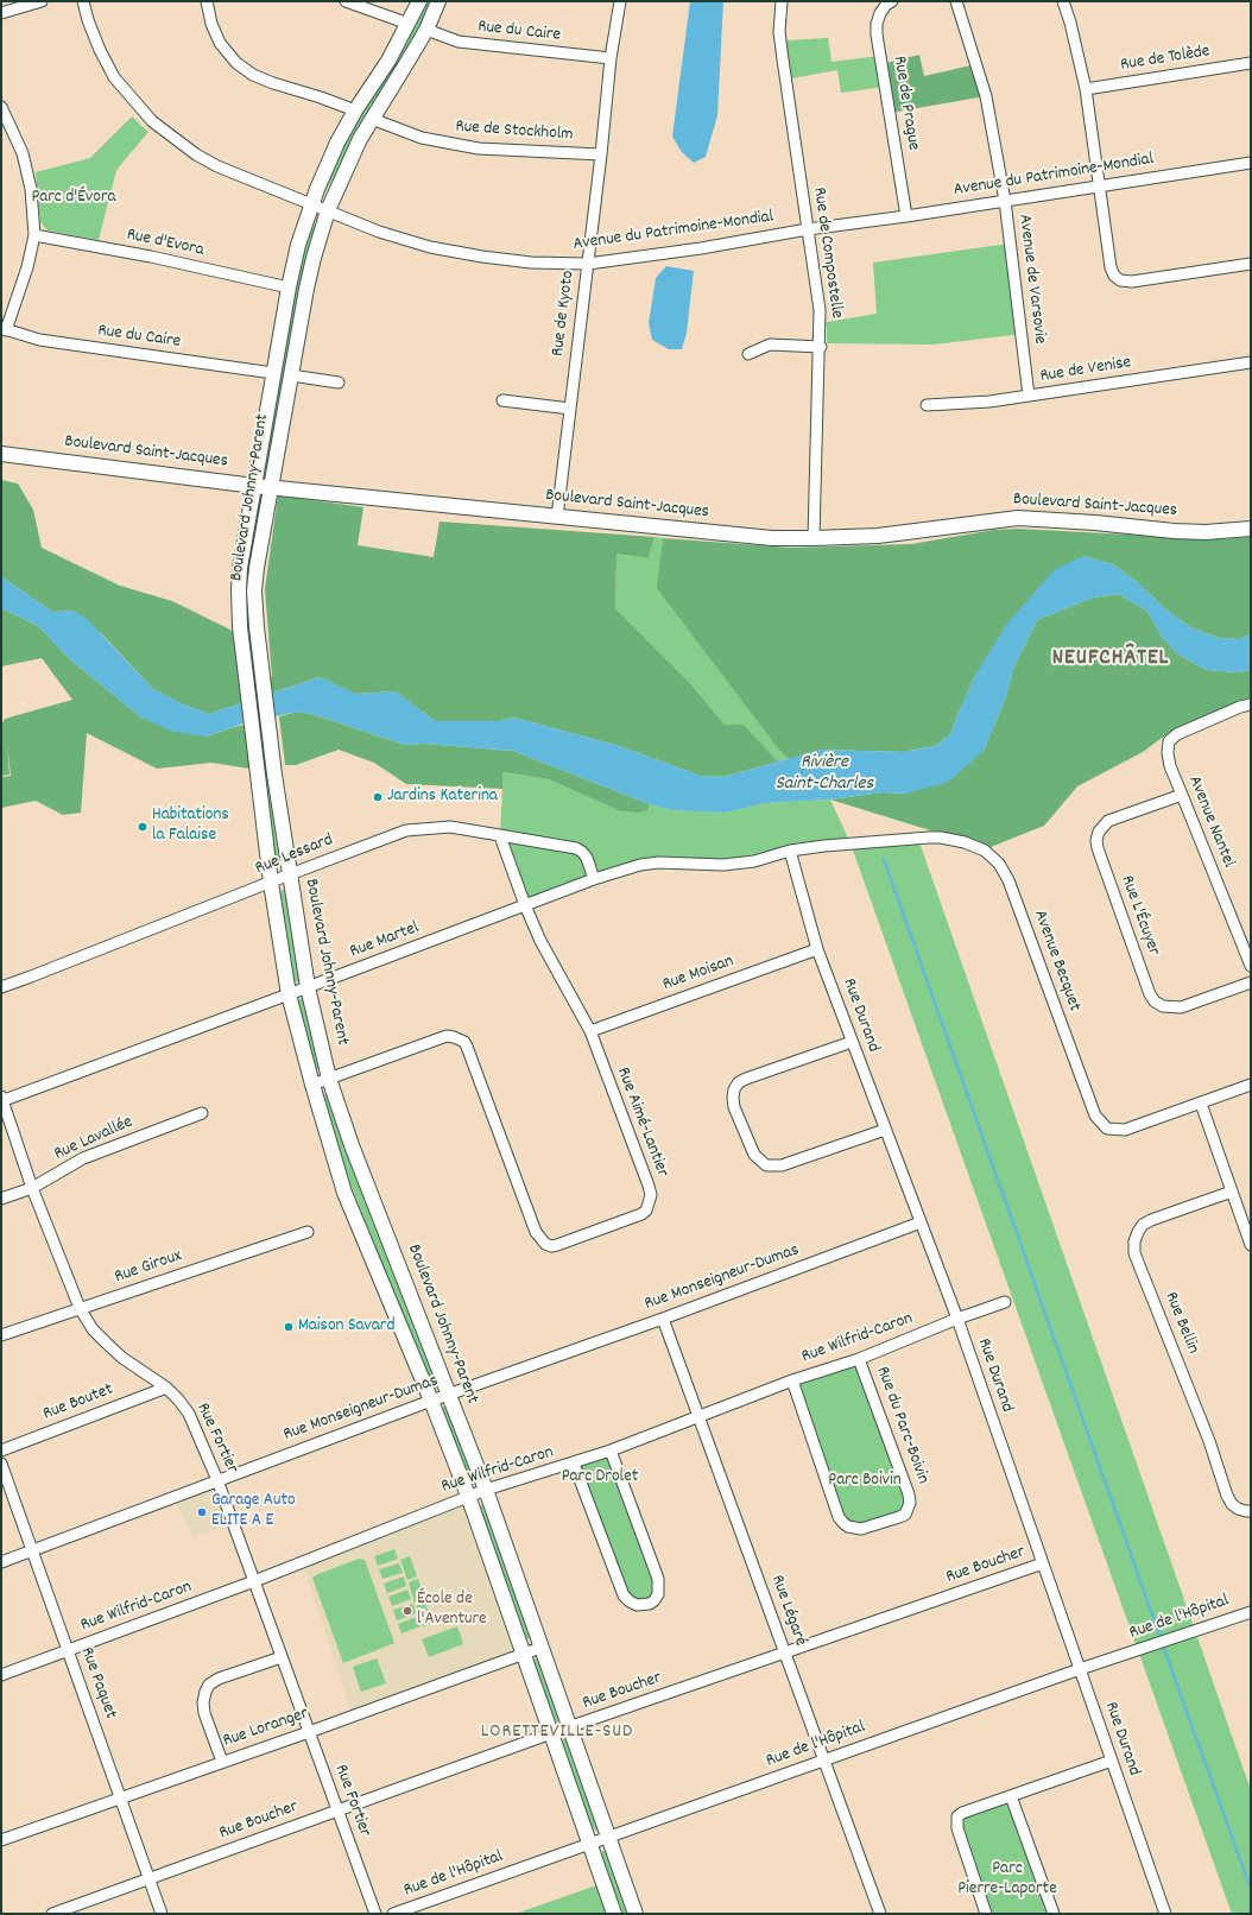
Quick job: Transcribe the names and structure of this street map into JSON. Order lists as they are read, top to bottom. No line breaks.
{"streets":{"street":["Rue du Caire","Rue de Tolède","Rue de Prague","Rue de Stockholm","Avenue du Patrimoine-Mondial","Rue d'Evora","Rue de Compostelle","Avenue de Varsovie","Rue de Kyoto","Rue de Venise","Boulevard Saint-Jacques","Boulevard Johnny-Parent","Avenue Nantel","Rue Lessard","Rue L'Écuyer","Rue Martel","Avenue Becquet","Rue Moisan","Rue Durand","Rue Aimé-Lantier","Rue Lavallée","Rue Giroux","Rue Monseigneur-Dumas","Rue Bellin","Rue Wilfrid-Caron","Rue Boutet","Rue du Parc-Boivin","Rue Fortier","Rue Boucher","Rue Légaré","Rue de l'Hôpital","Rue Paquet","Rue Loranger"]},"crossings":[["Rue du Caire","Rue de Kyoto"],["Rue du Caire","Boulevard Johnny-Parent"],["Rue de Prague","Avenue du Patrimoine-Mondial"],["Rue de Stockholm","Rue de Kyoto"],["Rue de Stockholm","Boulevard Johnny-Parent"],["Avenue du Patrimoine-Mondial","Rue de Compostelle"],["Avenue du Patrimoine-Mondial","Avenue de Varsovie"],["Avenue du Patrimoine-Mondial","Rue de Kyoto"],["Avenue du Patrimoine-Mondial","Boulevard Johnny-Parent"],["Rue d'Evora","Boulevard Johnny-Parent"],["Rue de Compostelle","Boulevard Saint-Jacques"],["Avenue de Varsovie","Rue de Venise"],["Rue de Kyoto","Boulevard Saint-Jacques"],["Boulevard Saint-Jacques","Boulevard Johnny-Parent"],["Boulevard Johnny-Parent","Rue Lessard"],["Boulevard Johnny-Parent","Rue Martel"],["Boulevard Johnny-Parent","Rue Aimé-Lantier"],["Boulevard Johnny-Parent","Rue Monseigneur-Dumas"],["Boulevard Johnny-Parent","Rue Wilfrid-Caron"],["Boulevard Johnny-Parent","Rue Boucher"],["Boulevard Johnny-Parent","Rue de l'Hôpital"],["Boulevard Johnny-Parent","Rue Loranger"],["Avenue Nantel","Rue L'Écuyer"],["Rue Lessard","Rue Martel"],["Rue Lessard","Rue Aimé-Lantier"],["Rue Martel","Avenue Becquet"],["Rue Martel","Rue Durand"],["Rue Martel","Rue Aimé-Lantier"],["Rue Martel","Rue Fortier"],["Avenue Becquet","Rue Durand"],["Rue Moisan","Rue Durand"],["Rue Moisan","Rue Aimé-Lantier"],["Rue Durand","Rue Monseigneur-Dumas"],["Rue Durand","Rue Wilfrid-Caron"],["Rue Durand","Rue Boucher"],["Rue Durand","Rue de l'Hôpital"],["Rue Lavallée","Rue Fortier"],["Rue Giroux","Rue Fortier"],["Rue Monseigneur-Dumas","Rue Fortier"],["Rue Monseigneur-Dumas","Rue Légaré"],["Rue Monseigneur-Dumas","Rue Paquet"],["Rue Wilfrid-Caron","Rue du Parc-Boivin"],["Rue Wilfrid-Caron","Rue Fortier"],["Rue Wilfrid-Caron","Rue Légaré"],["Rue Wilfrid-Caron","Rue Paquet"],["Rue Boutet","Rue Fortier"],["Rue Fortier","Rue Boucher"],["Rue Fortier","Rue Loranger"],["Rue Boucher","Rue Légaré"],["Rue Boucher","Rue Paquet"],["Rue Légaré","Rue de l'Hôpital"],["Rue Paquet","Rue Loranger"]],"districts":["NEUFCHÂTEL","LORETTEVILLE-SUD"],"water":["Rivière Saint-Charles"],"parks":["Parc d'Évora","Parc Drolet","Parc Boivin","Parc Pierre-Laporte"],"places":["Jardins Katerina","Habitations la Falaise","Maison Savard","Garage Auto ELITE A E","École de l'Aventure"]}
